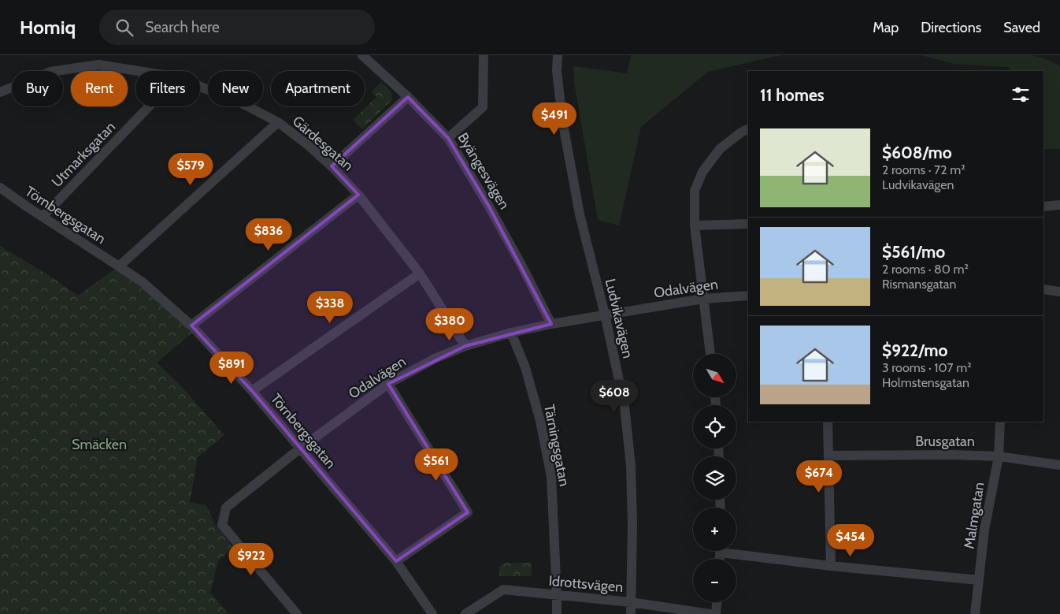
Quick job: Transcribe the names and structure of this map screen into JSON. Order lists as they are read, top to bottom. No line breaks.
{"streets":{"street":["Gärdesgatan","Utmarksgatan","Byängesvägen","Törnbergsgatan","Odalvägen","Ludvikavägen","Brusgatan","Tärningsgatan","Malmgatan","Idrottsvägen"]},"crossings":[["Gärdesgatan","Odalvägen"],["Utmarksgatan","Törnbergsgatan"],["Byängesvägen","Odalvägen"],["Törnbergsgatan","Odalvägen"],["Odalvägen","Ludvikavägen"],["Odalvägen","Tärningsgatan"],["Ludvikavägen","Idrottsvägen"],["Brusgatan","Malmgatan"],["Tärningsgatan","Idrottsvägen"]],"parks":["Smäcken"],"north":"bottom right","page":{"header":"Homiq","search":"Search here","nav":["Map","Directions","Saved"],"chip":["Buy","Rent","Filters","New","Apartment"],"heading":"11 homes","price":["$491","$579","$836","$338","$380","$891","$608","$561","$674","$454","$922"],"list":[{"name":"$608/mo","note":"2 rooms · 72 m² · Ludvikavägen"},{"name":"$561/mo","note":"2 rooms · 80 m² · Rismansgatan"},{"name":"$922/mo","note":"3 rooms · 107 m² · Holmstensgatan"}],"map_buttons":["+","−"]}}
